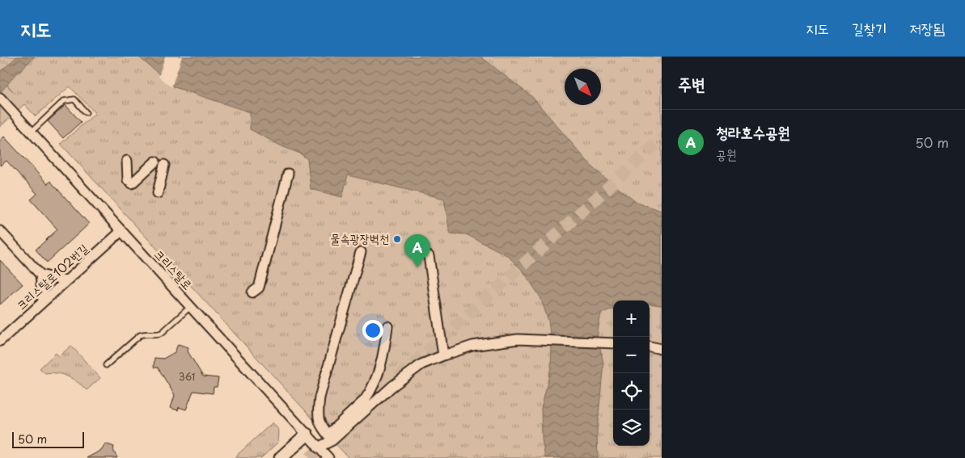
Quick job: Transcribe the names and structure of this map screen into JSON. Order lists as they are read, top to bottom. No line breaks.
{"streets":{"street":["크리스탈로","크리스탈로102번길"]},"crossings":[["크리스탈로","크리스탈로102번길"]],"places":["물속광장벽천"],"house_numbers":["361"],"scale_bar":"50 m","north":"bottom right","page":{"header":"지도","nav":["지도","길찾기","저장됨"],"heading":"주변","list":[{"mark":"A","name":"청라호수공원","note":"공원","value":"50 m"}],"pins":"A","map_buttons":["+","−"],"scale":"50 m"}}
